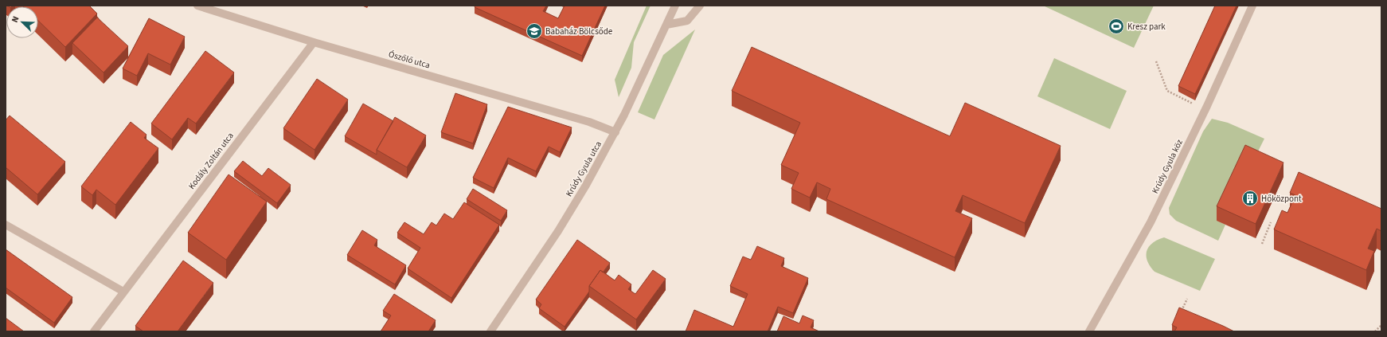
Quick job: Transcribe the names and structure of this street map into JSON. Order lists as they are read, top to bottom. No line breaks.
{"streets":{"street":["Ószőlő utca","Kodály Zoltán utca","Krúdy Gyula köz","Krúdy Gyula utca"]},"crossings":[["Ószőlő utca","Kodály Zoltán utca"],["Ószőlő utca","Krúdy Gyula utca"]],"places":{"sports":["Kresz park"],"school or university":["Babaház Bölcsőde"],"building":["Hőközpont"]},"north":"top left"}
